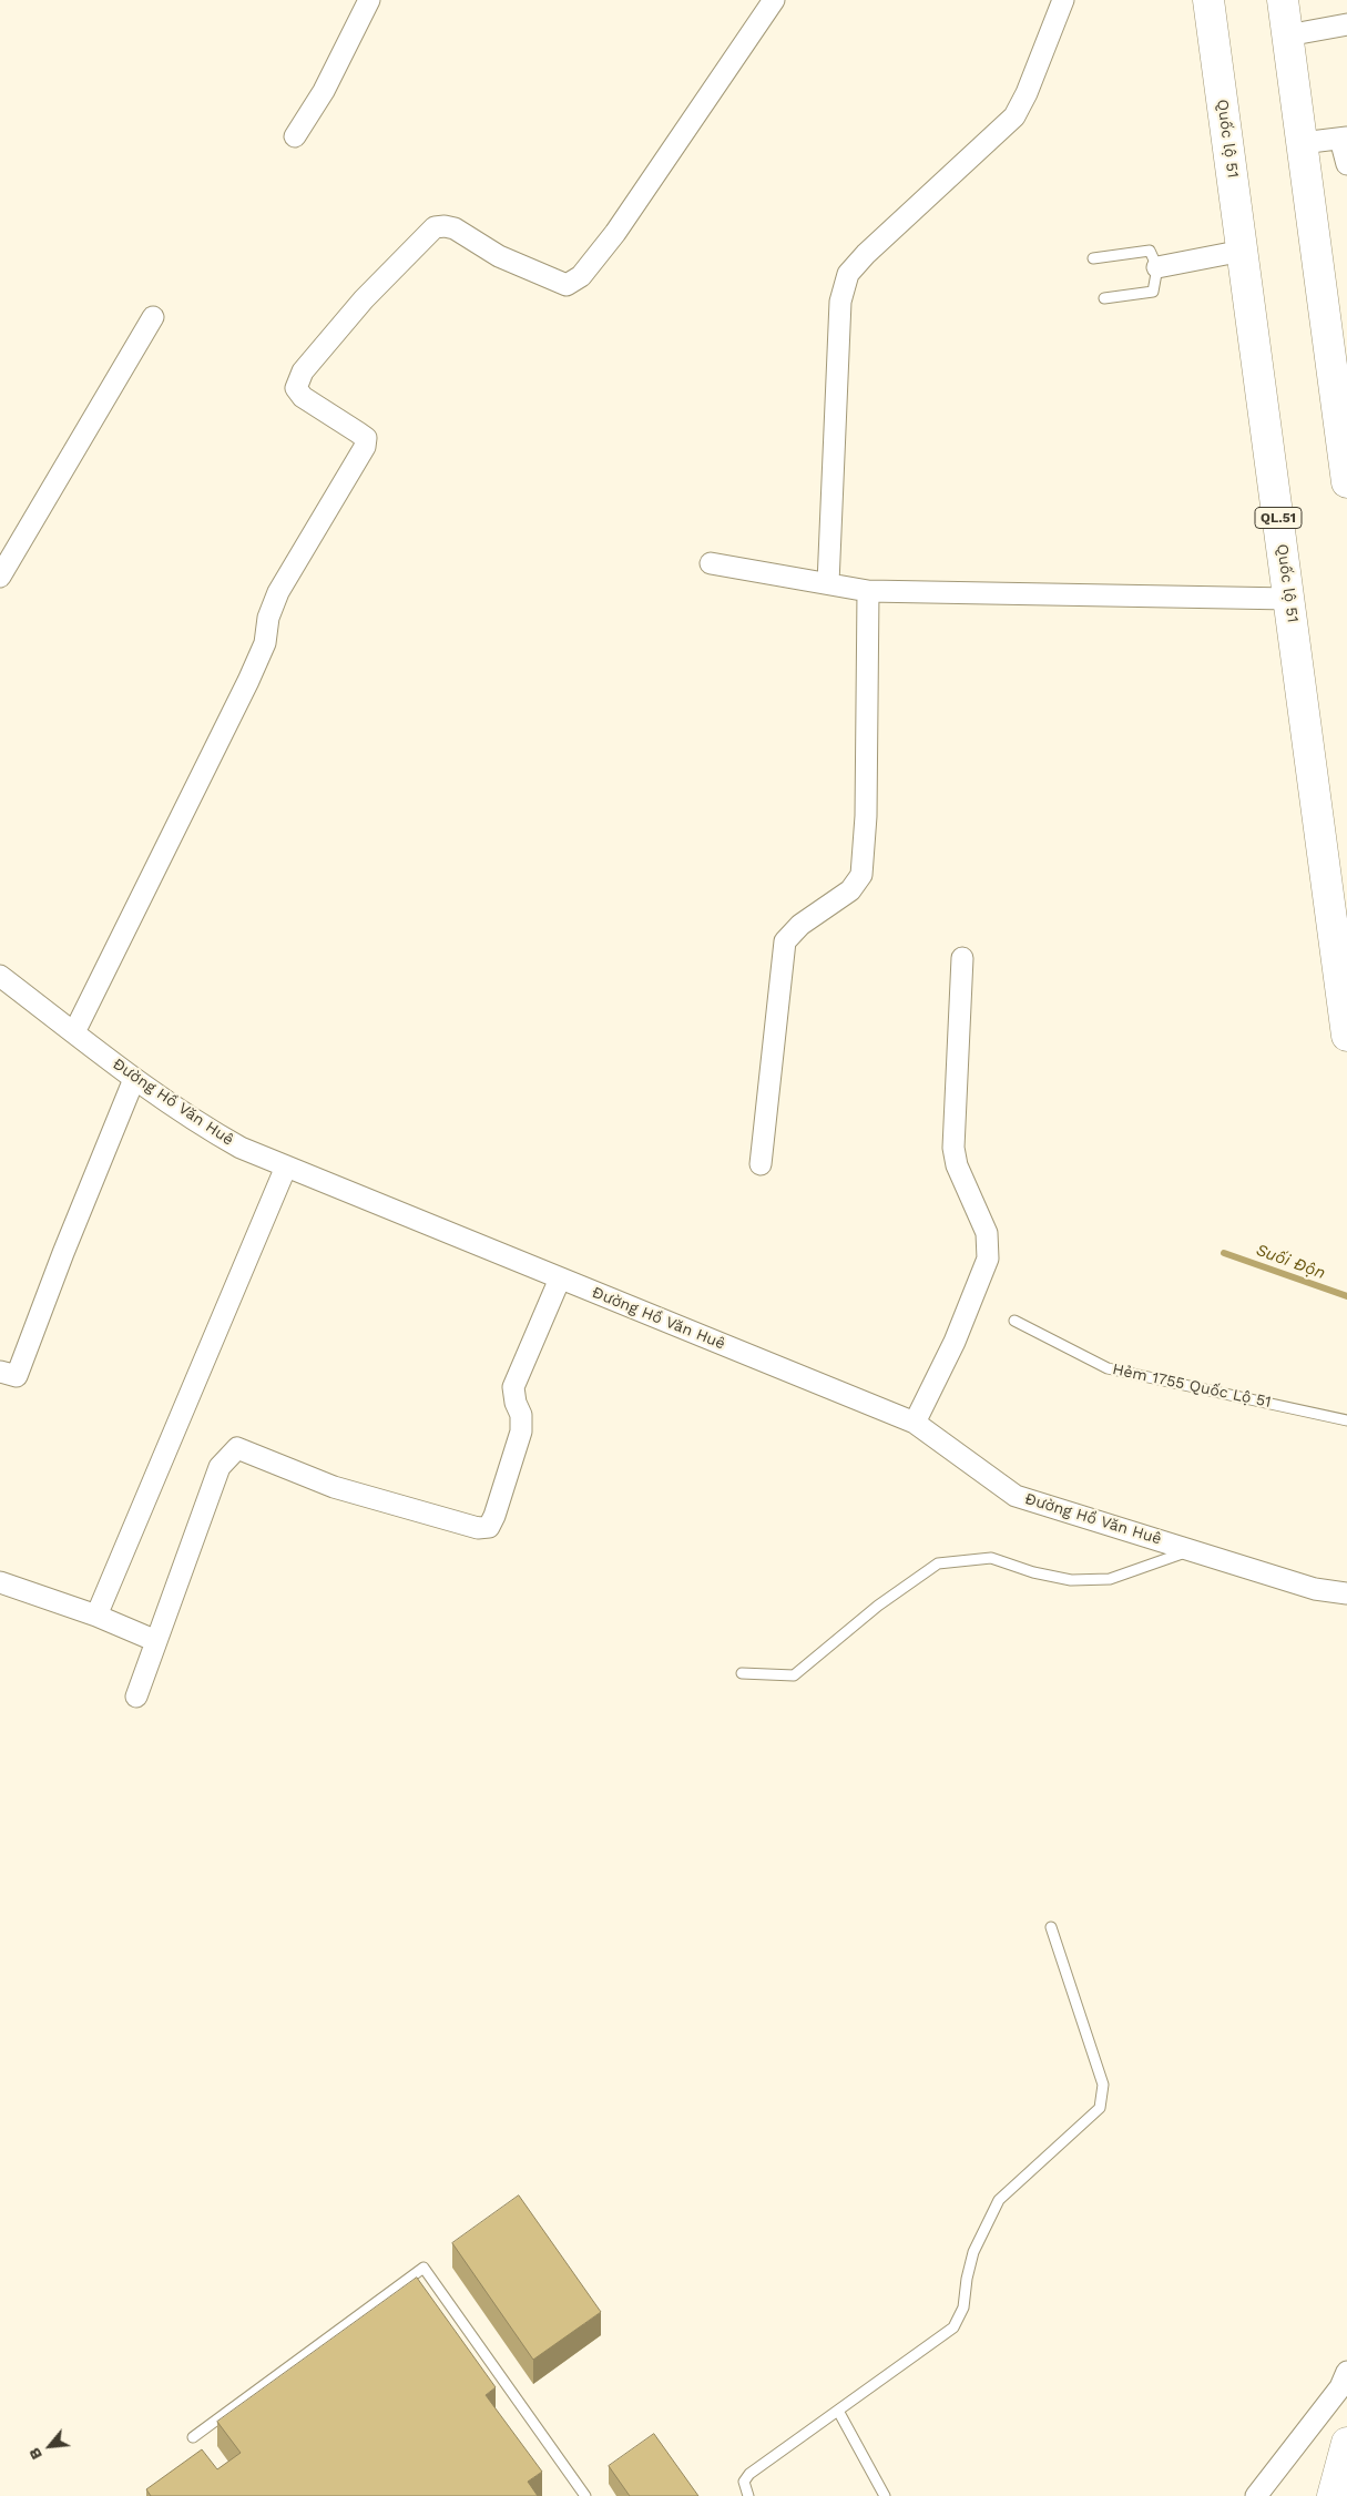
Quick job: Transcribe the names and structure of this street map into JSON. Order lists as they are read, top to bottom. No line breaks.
{"streets":{"highway":["Quốc lộ 51","QL.51"],"street":["Đường Hồ Văn Huê"],"lane":["Hẻm 1755 Quốc Lộ 51"]},"water":["Suối Độn"],"north":"bottom left"}
